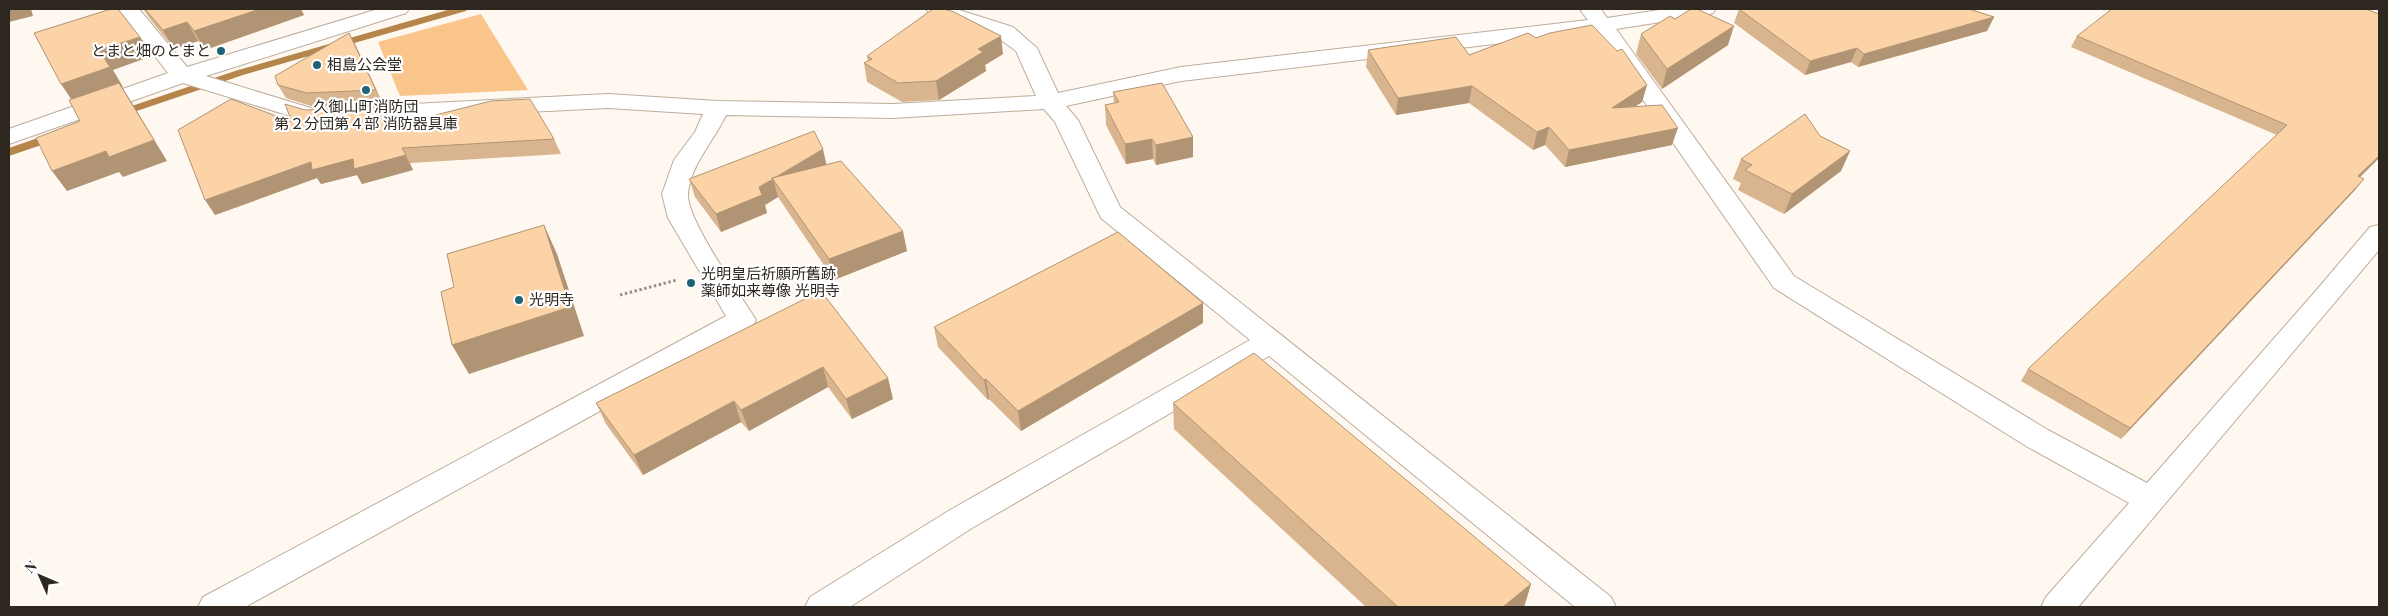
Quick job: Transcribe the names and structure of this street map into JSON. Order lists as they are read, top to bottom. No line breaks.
{"places":["とまと畑のとまと","相島公会堂","久御山町消防団 第２分団第４部 消防器具庫","光明皇后祈願所舊跡 薬師如来尊像 光明寺","光明寺"],"north":"top left"}
